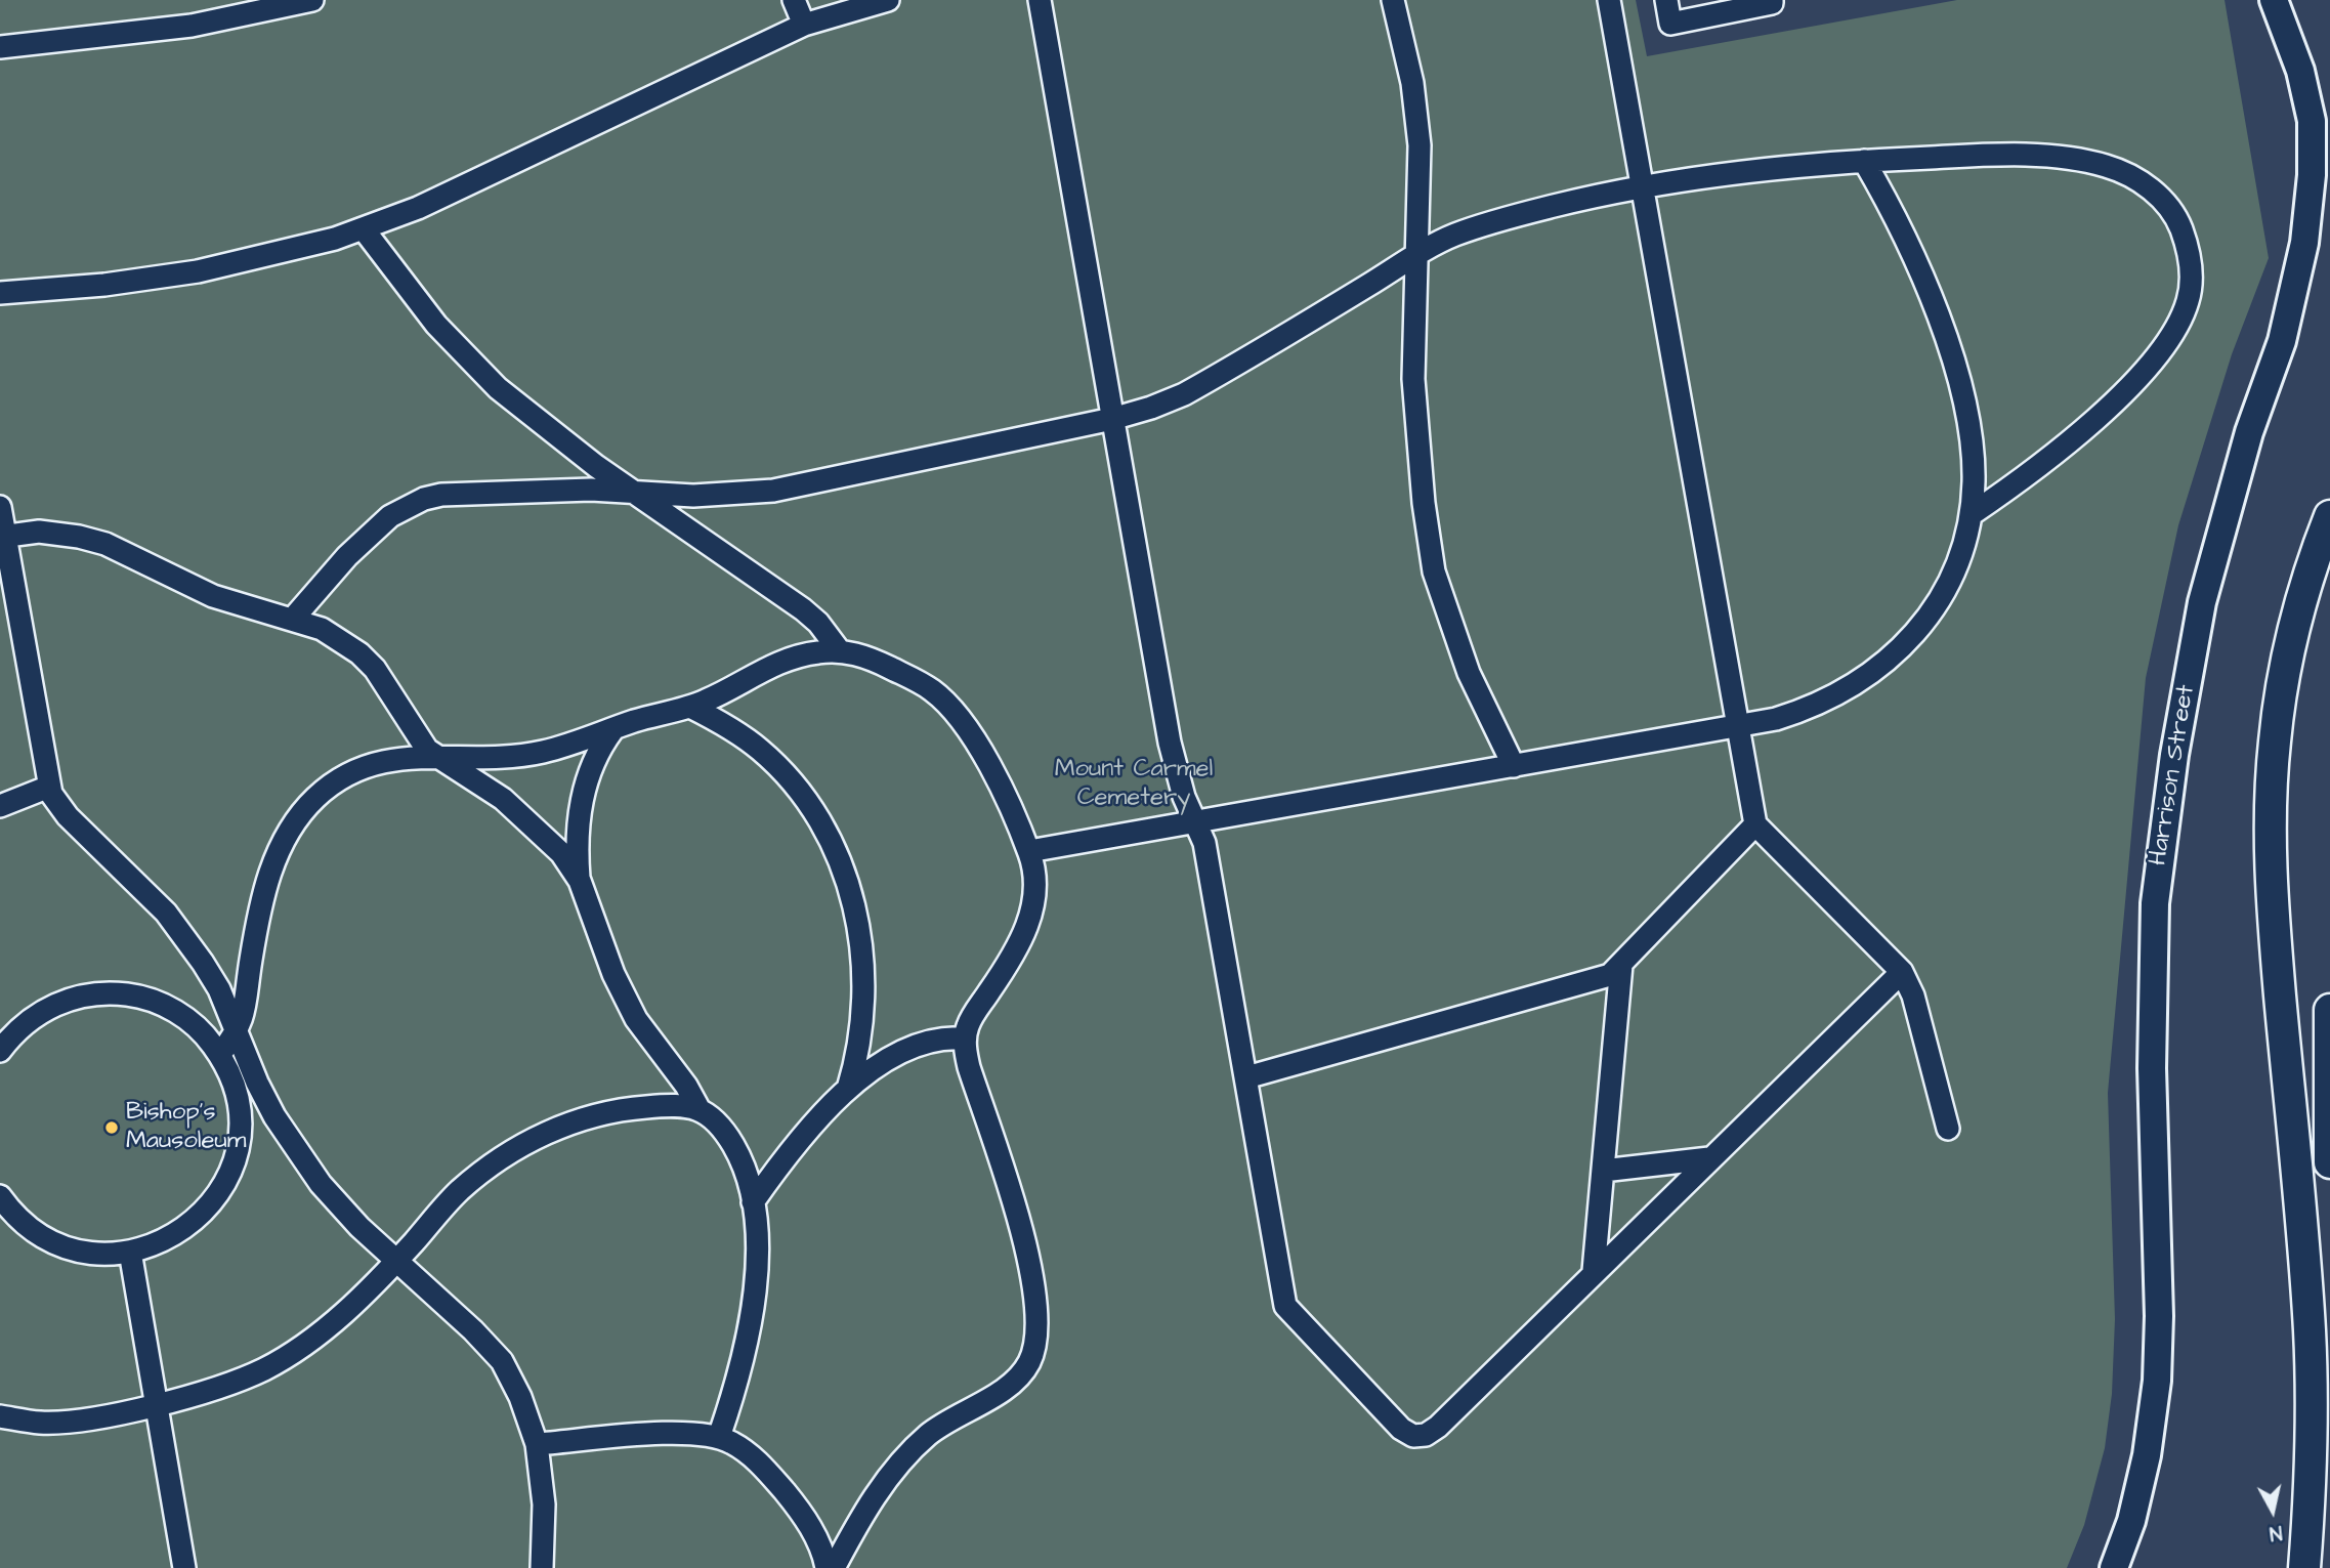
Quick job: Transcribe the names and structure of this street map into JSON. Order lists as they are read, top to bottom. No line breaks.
{"streets":{"main road":["Harrison Street"]},"parks":["Mount Carmel Cemetery"],"places":["Bishop's Mausoleum"],"north":"bottom"}
